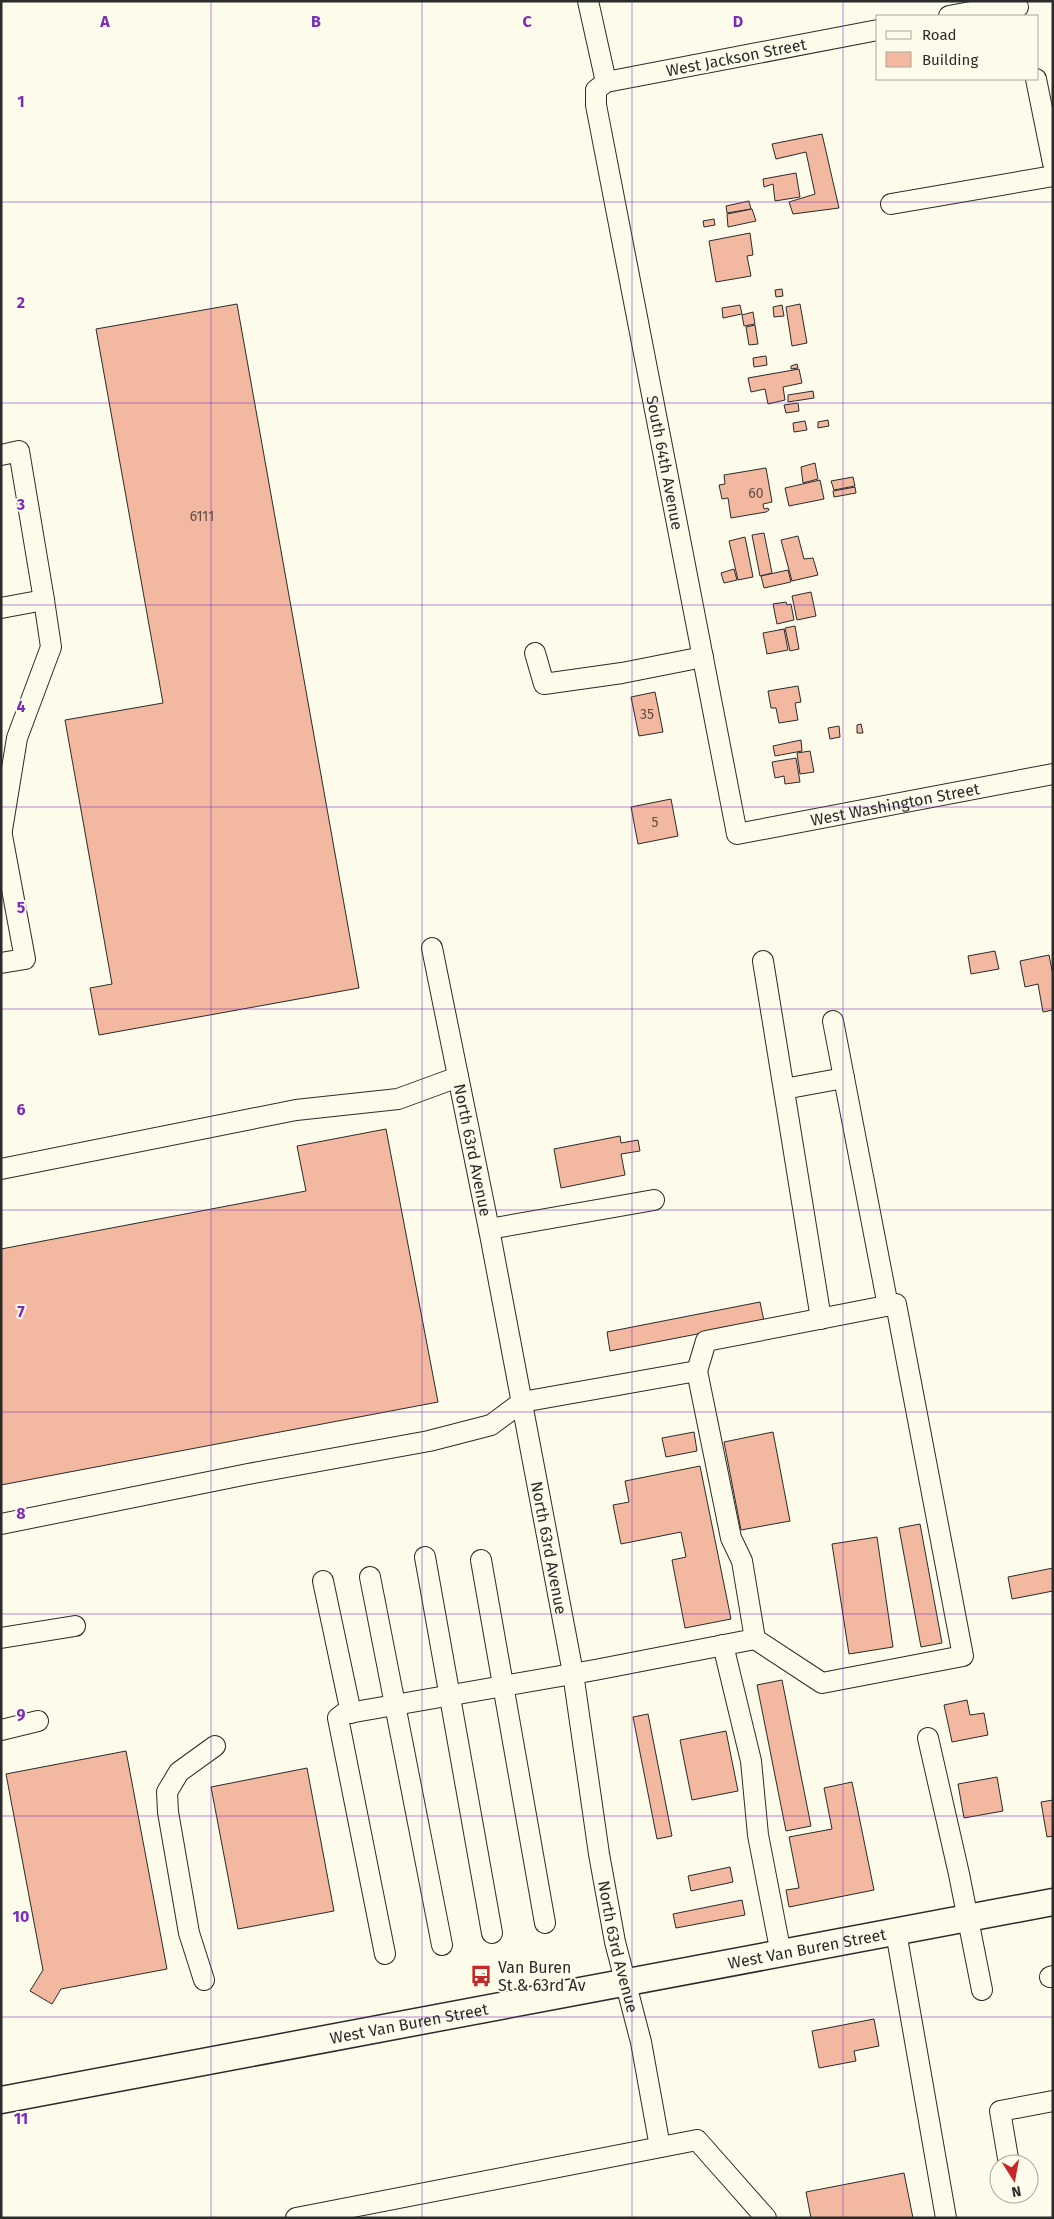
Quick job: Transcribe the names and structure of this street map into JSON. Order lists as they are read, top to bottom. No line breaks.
{"streets":{"main road":["West Van Buren Street"],"street":["West Jackson Street","South 64th Avenue","West Washington Street","North 63rd Avenue"]},"crossings":[["West Jackson Street","South 64th Avenue"],["South 64th Avenue","West Washington Street"],["North 63rd Avenue","West Van Buren Street"]],"places":{"bus stop":["Van Buren St & 63rd Av"]},"house_numbers":["60","6111","35","5"],"legend":["Road","Building"],"north":"bottom","grid":{"columns":["A","B","C","D"],"rows":["1","2","3","4","5","6","7","8","9","10","11"]}}
